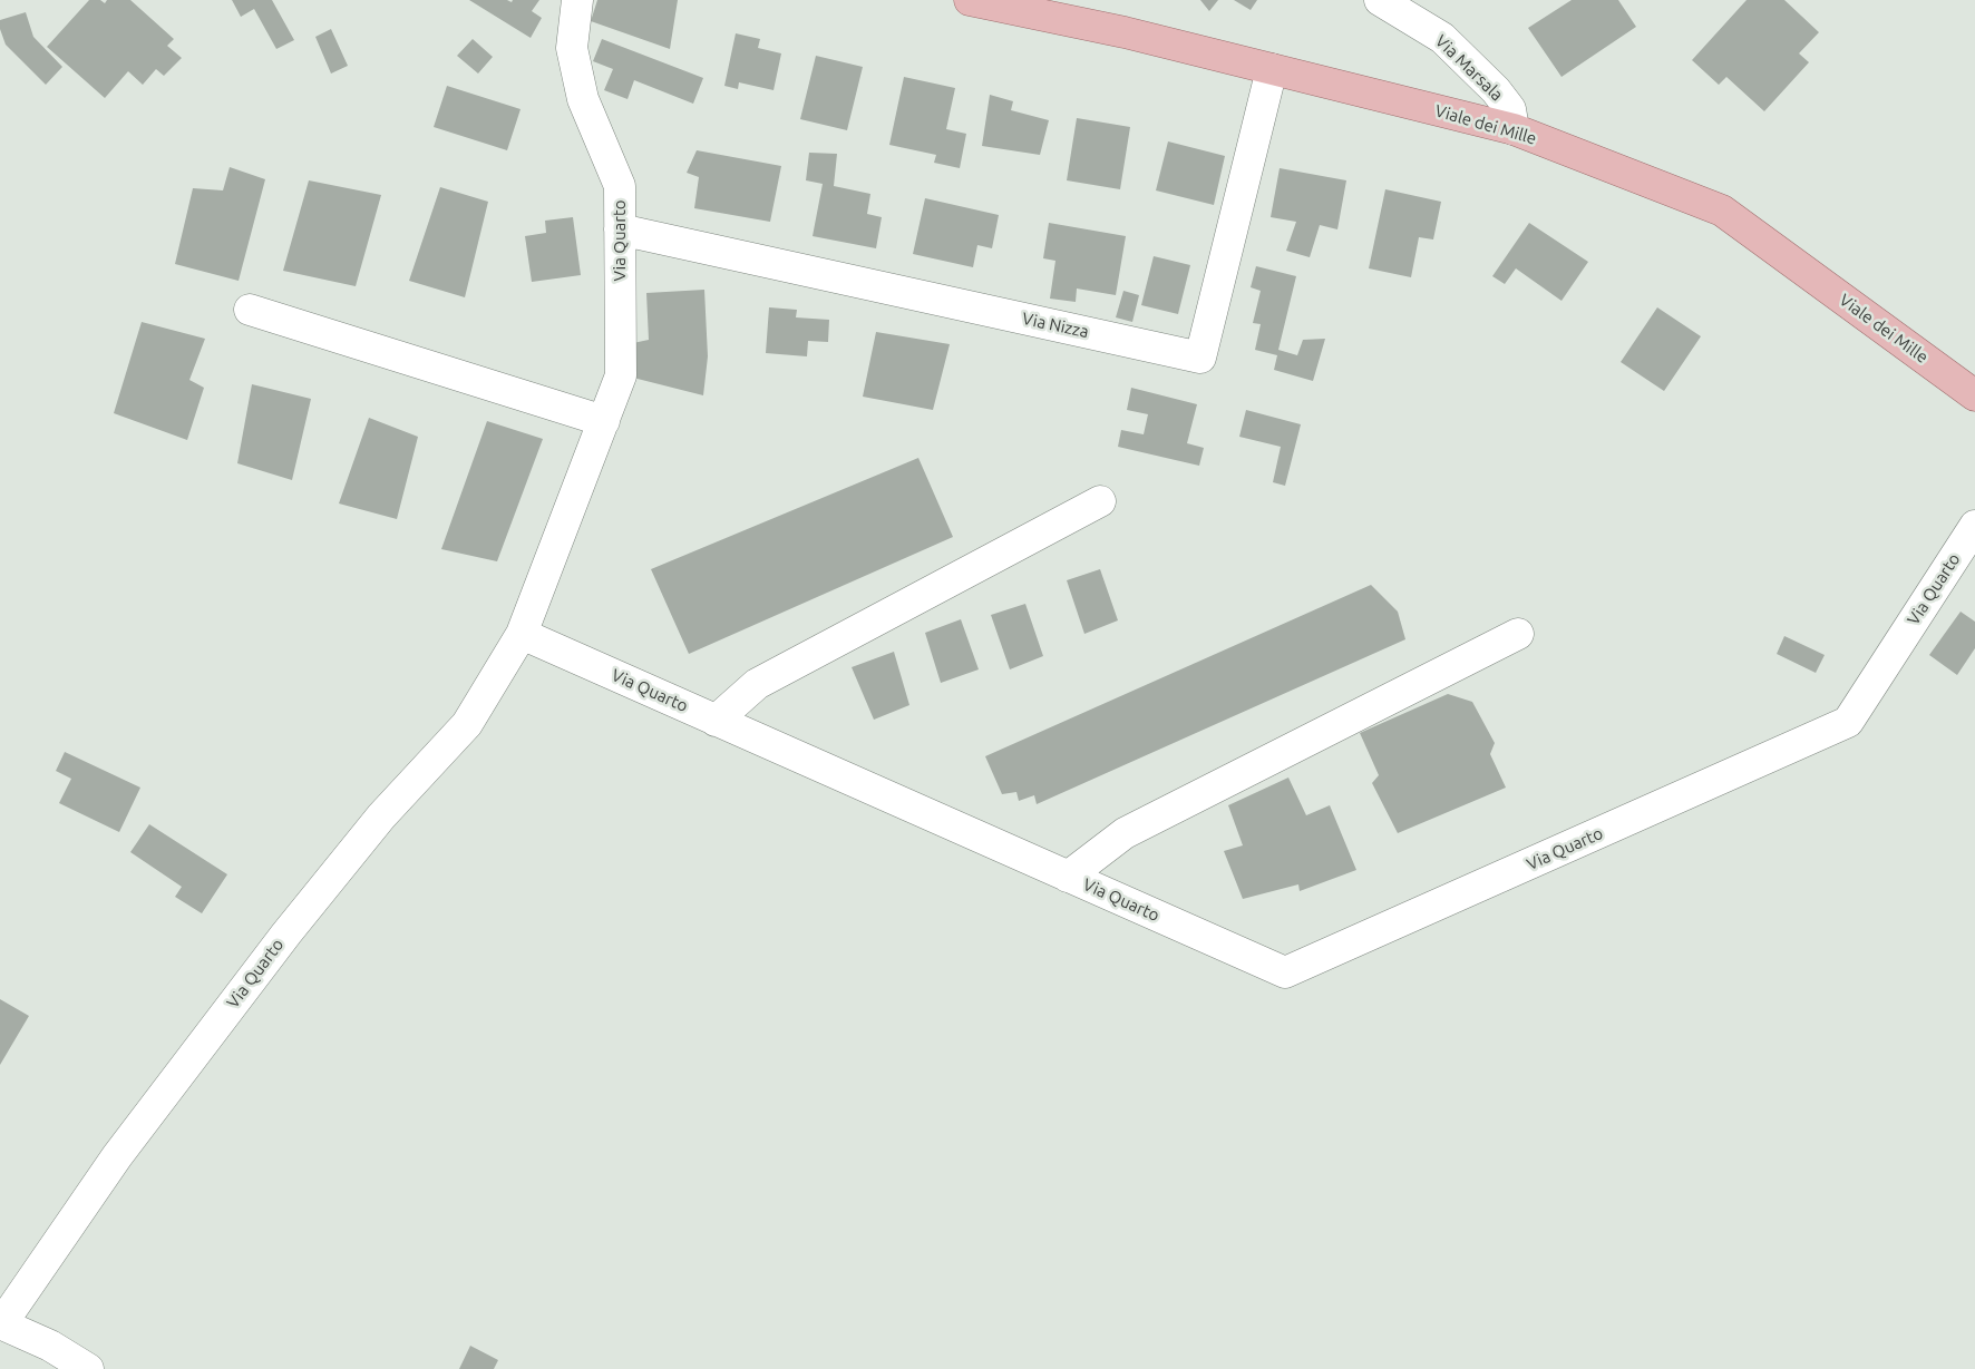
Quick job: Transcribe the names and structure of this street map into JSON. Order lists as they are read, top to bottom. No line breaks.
{"streets":{"main road":["Viale dei Mille"],"street":["Via Marsala","Via Quarto","Via Nizza"]},"crossings":[["Via Marsala","Viale dei Mille"],["Viale dei Mille","Via Nizza"],["Via Quarto","Via Nizza"]]}
